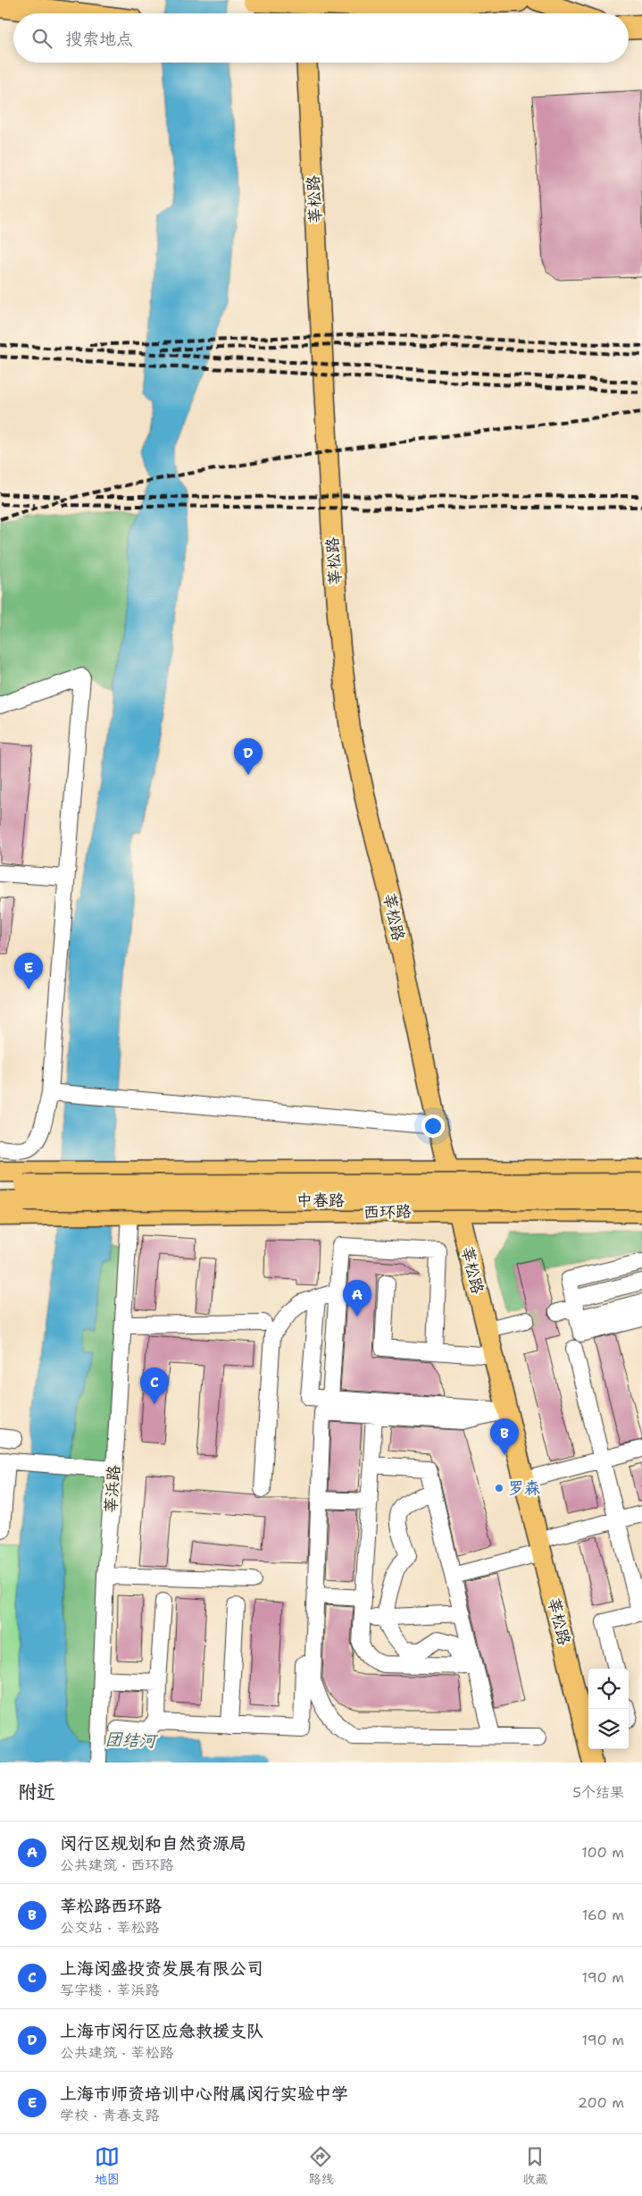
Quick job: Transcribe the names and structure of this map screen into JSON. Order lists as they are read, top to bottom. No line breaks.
{"streets":{"main road":["莘松路","中春路","西环路"],"street":["莘浜路"]},"crossings":[["莘松路","西环路"],["中春路","西环路"],["西环路","莘浜路"]],"water":["团结河"],"places":["罗森"],"page":{"search":"搜索地点","pins":["D","E","A","C","B"],"heading":["附近","5个结果"],"list":[{"mark":"A","name":"闵行区规划和自然资源局","note":"公共建筑 · 西环路","value":"100 m"},{"mark":"B","name":"莘松路西环路","note":"公交站 · 莘松路","value":"160 m"},{"mark":"C","name":"上海闵盛投资发展有限公司","note":"写字楼 · 莘浜路","value":"190 m"},{"mark":"D","name":"上海市闵行区应急救援支队","note":"公共建筑 · 莘松路","value":"190 m"},{"mark":"E","name":"上海市师资培训中心附属闵行实验中学","note":"学校 · 青春支路","value":"200 m"}],"nav":["地图","路线","收藏"]}}
